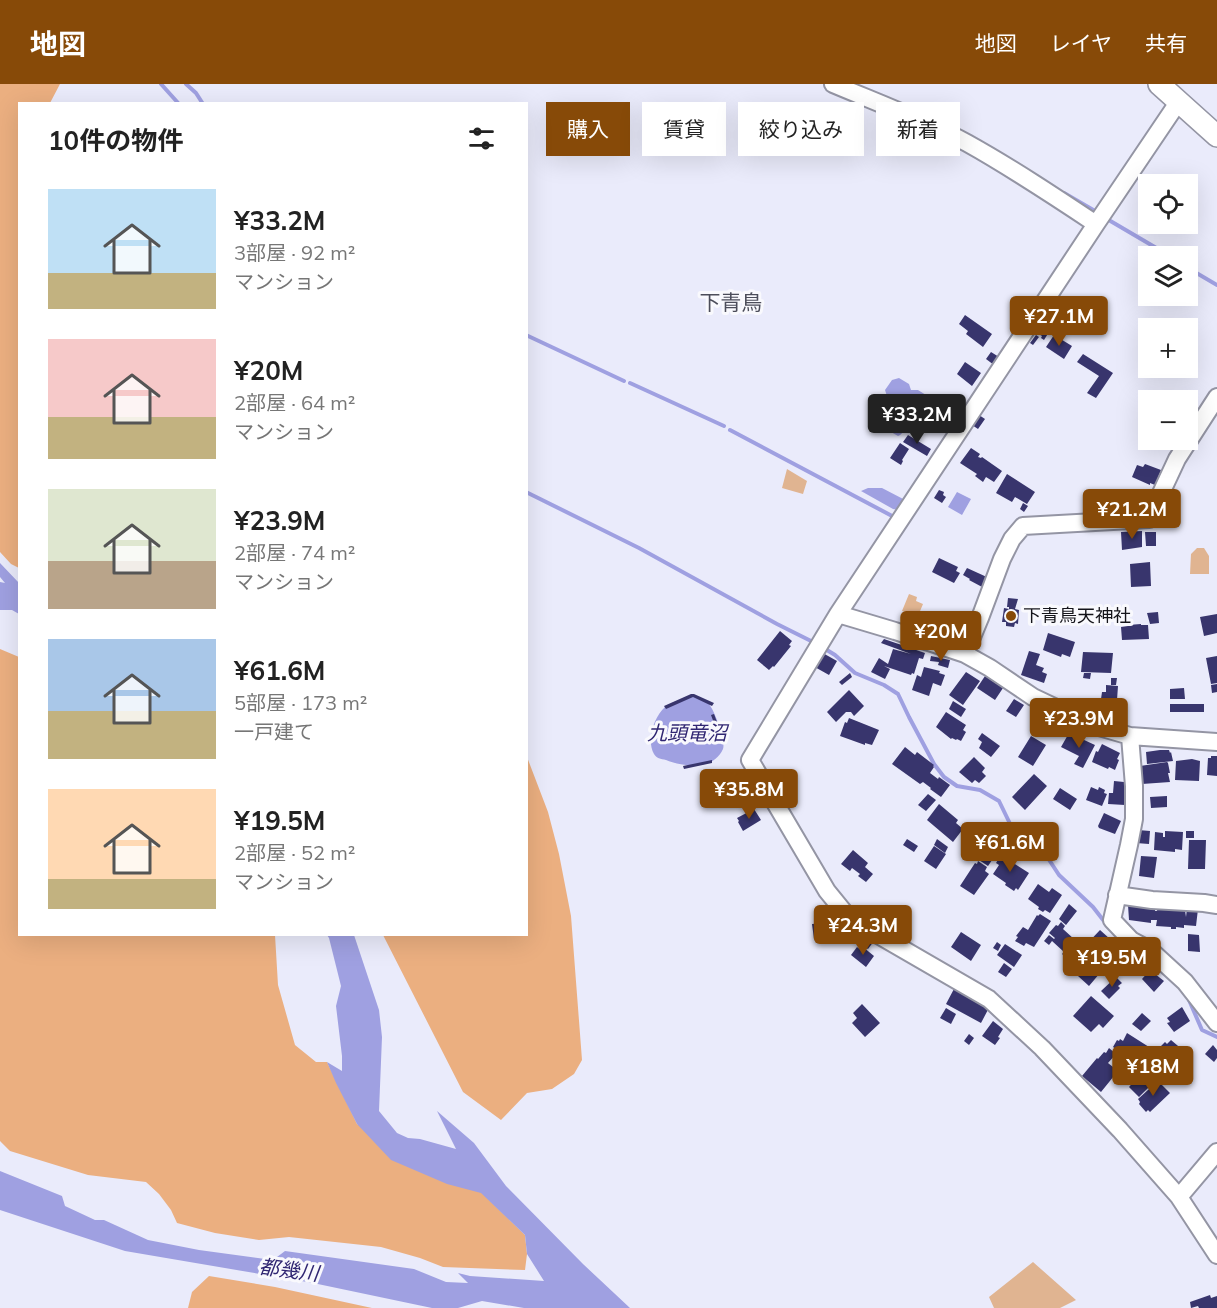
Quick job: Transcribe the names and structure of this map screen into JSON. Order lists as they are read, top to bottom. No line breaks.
{"districts":["下青鳥"],"water":["九頭竜沼","都幾川"],"places":["下青鳥天神社"],"page":{"header":"地図","nav":["地図","レイヤ","共有"],"chip":["購入","賃貸","絞り込み","新着"],"heading":"10件の物件","map_buttons":["+","−"],"list":[{"name":"¥33.2M","note":"3部屋 · 92 m² · マンション"},{"name":"¥20M","note":"2部屋 · 64 m² · マンション"},{"name":"¥23.9M","note":"2部屋 · 74 m² · マンション"},{"name":"¥61.6M","note":"5部屋 · 173 m² · 一戸建て"},{"name":"¥19.5M","note":"2部屋 · 52 m² · マンション"}],"price":["¥27.1M","¥33.2M","¥21.2M","¥20M","¥23.9M","¥35.8M","¥61.6M","¥24.3M","¥19.5M","¥18M"]}}
